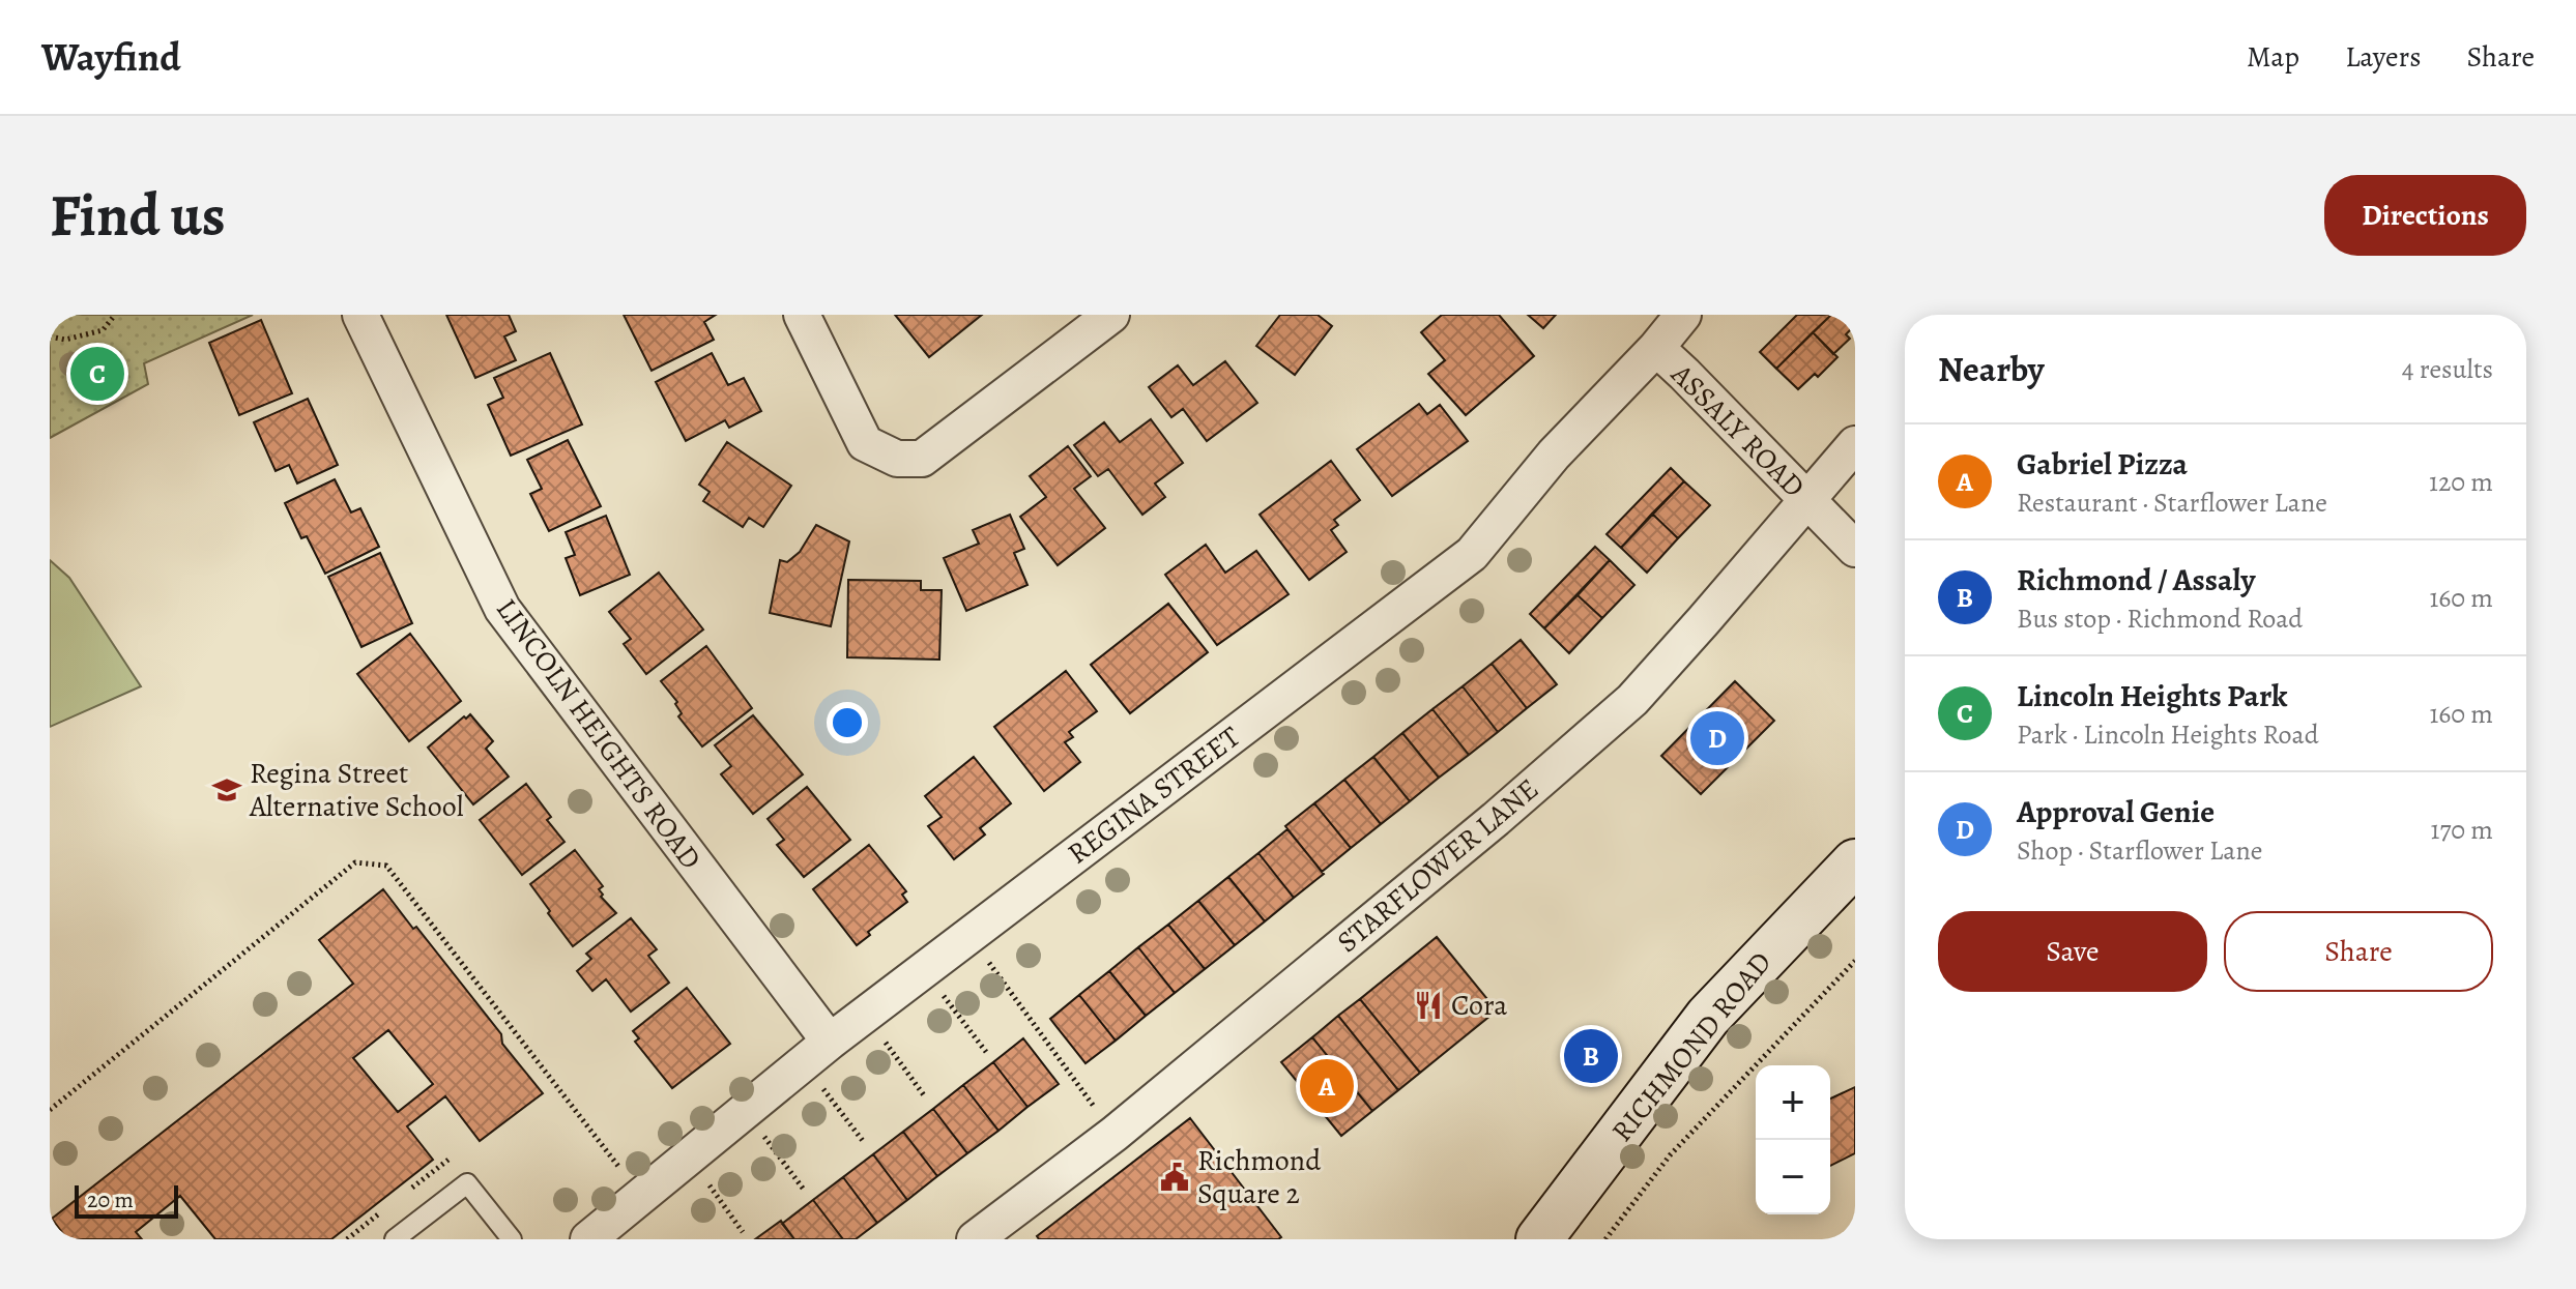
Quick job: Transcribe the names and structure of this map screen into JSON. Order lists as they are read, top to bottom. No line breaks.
{"streets":{"main road":["RICHMOND ROAD"],"street":["ASSALY ROAD","LINCOLN HEIGHTS ROAD","REGINA STREET","STARFLOWER LANE"]},"crossings":[["ASSALY ROAD","REGINA STREET"],["ASSALY ROAD","STARFLOWER LANE"],["LINCOLN HEIGHTS ROAD","REGINA STREET"]],"places":{"school or university":["Regina Street Alternative School"],"restaurant":["Cora"],"public building":["Richmond Square 2"]},"scale_bar":"20 m","page":{"header":"Wayfind","nav":["Map","Layers","Share"],"buttons":["Directions",["Save","Share"]],"title":"Find us","heading":["Nearby","4 results"],"pins":["C","D","B","A"],"list":[{"mark":"A","name":"Gabriel Pizza","note":"Restaurant · Starflower Lane","value":"120 m"},{"mark":"B","name":"Richmond / Assaly","note":"Bus stop · Richmond Road","value":"160 m"},{"mark":"C","name":"Lincoln Heights Park","note":"Park · Lincoln Heights Road","value":"160 m"},{"mark":"D","name":"Approval Genie","note":"Shop · Starflower Lane","value":"170 m"}],"map_buttons":["+","−"],"scale":"20 m"}}
